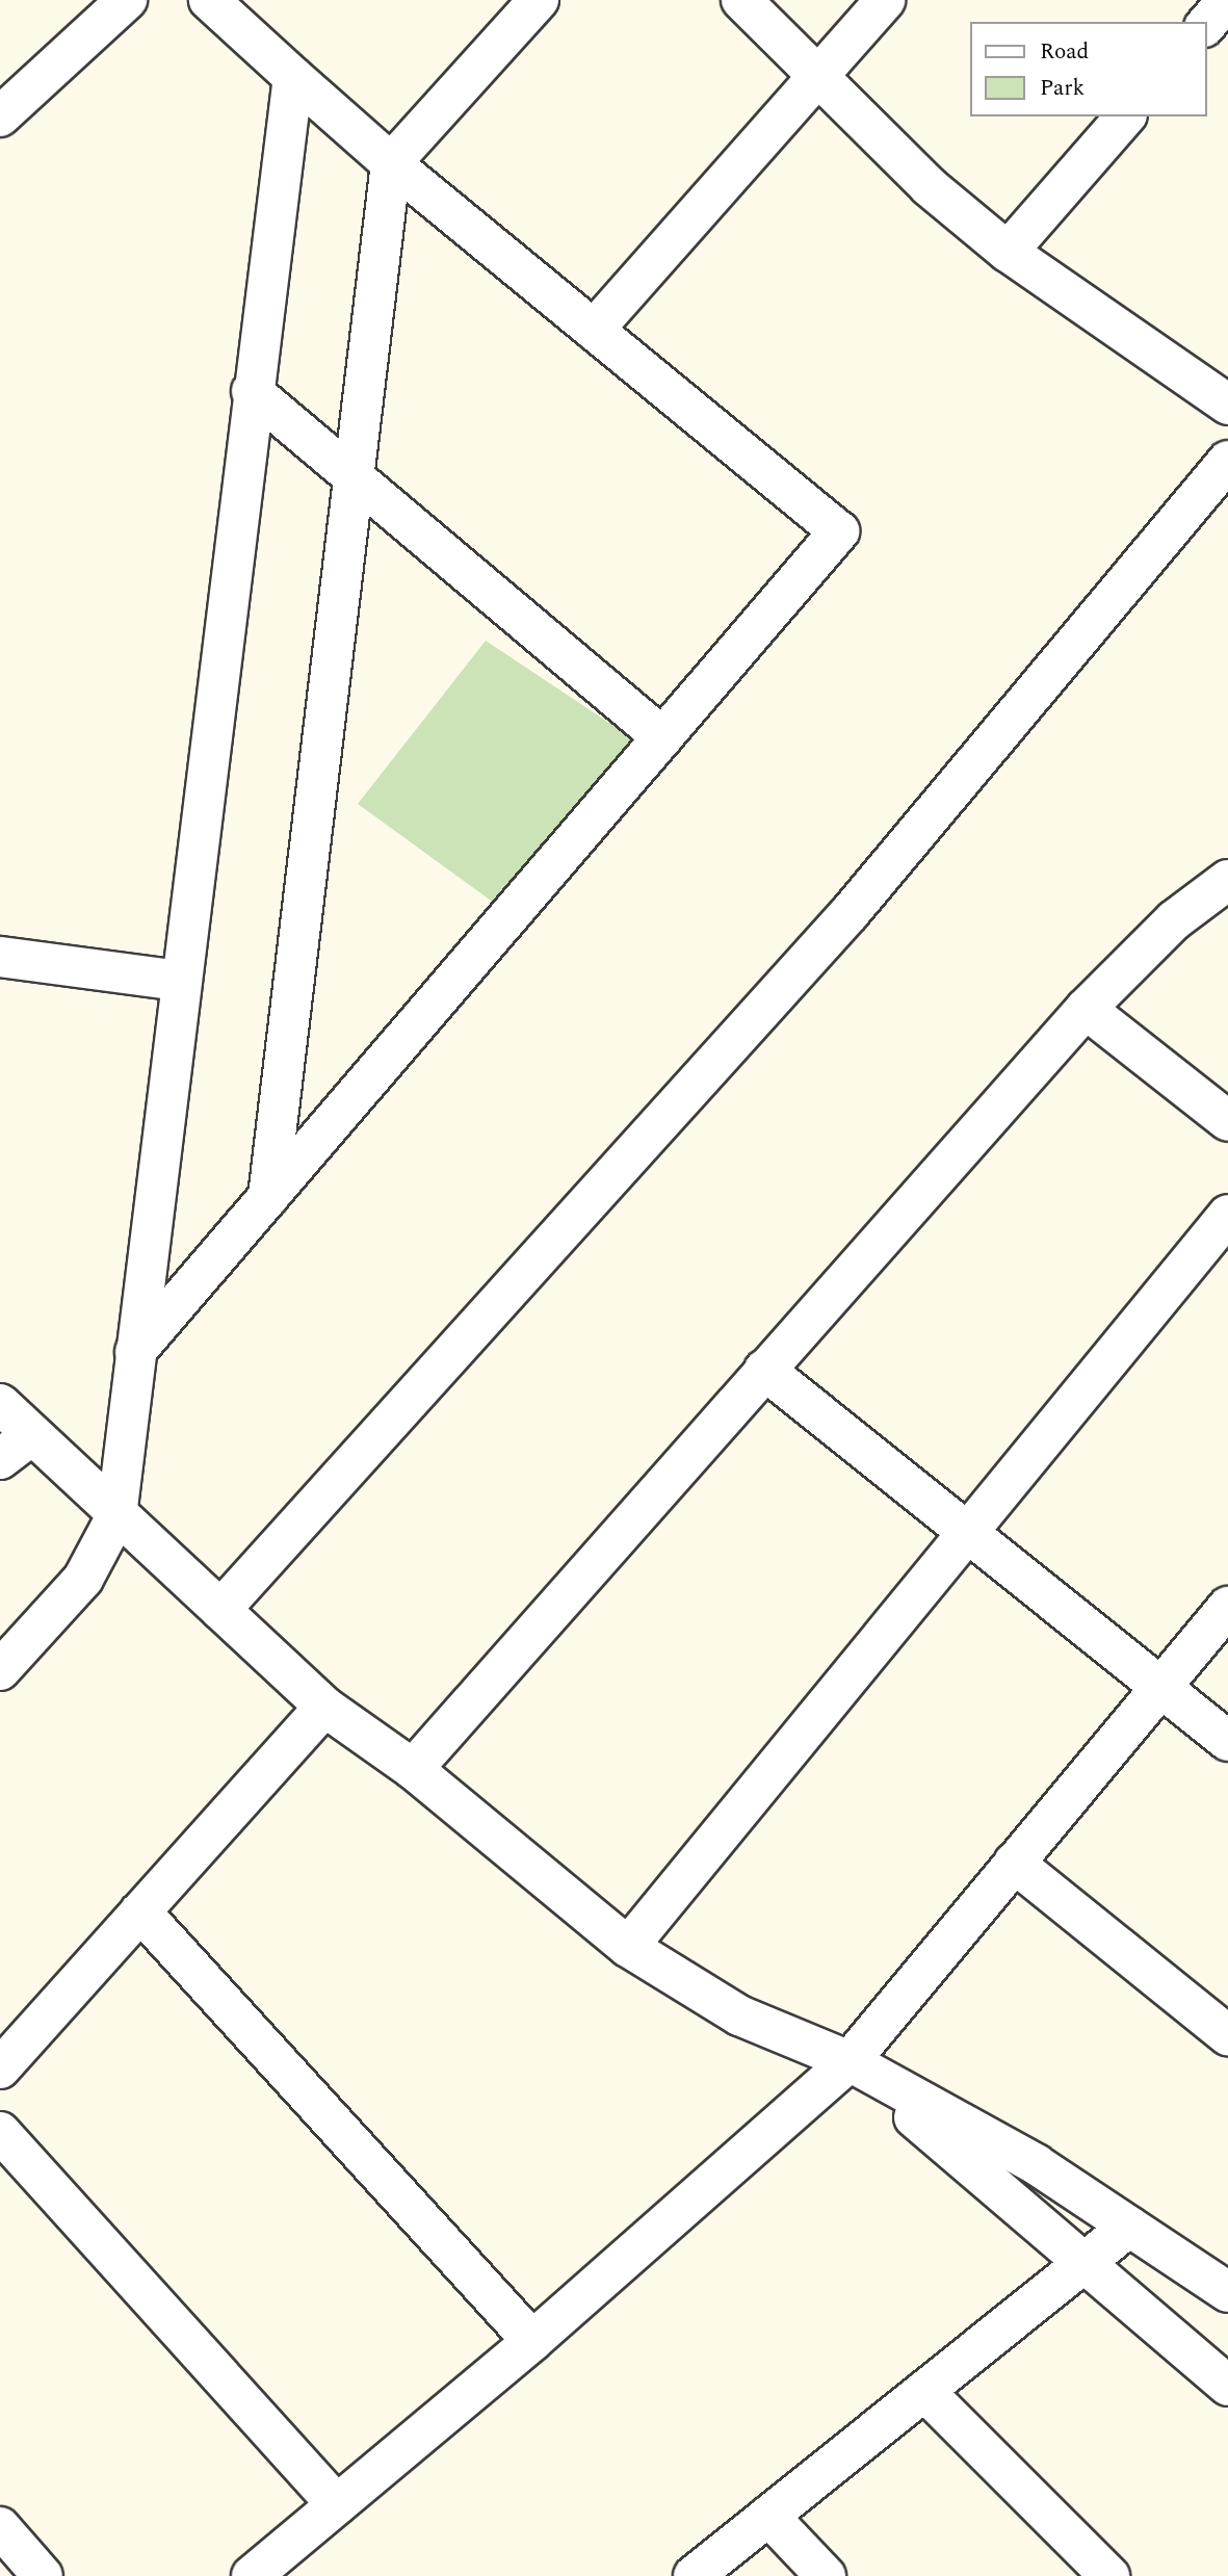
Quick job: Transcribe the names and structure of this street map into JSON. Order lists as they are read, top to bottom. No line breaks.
{"legend":["Road","Park"]}
